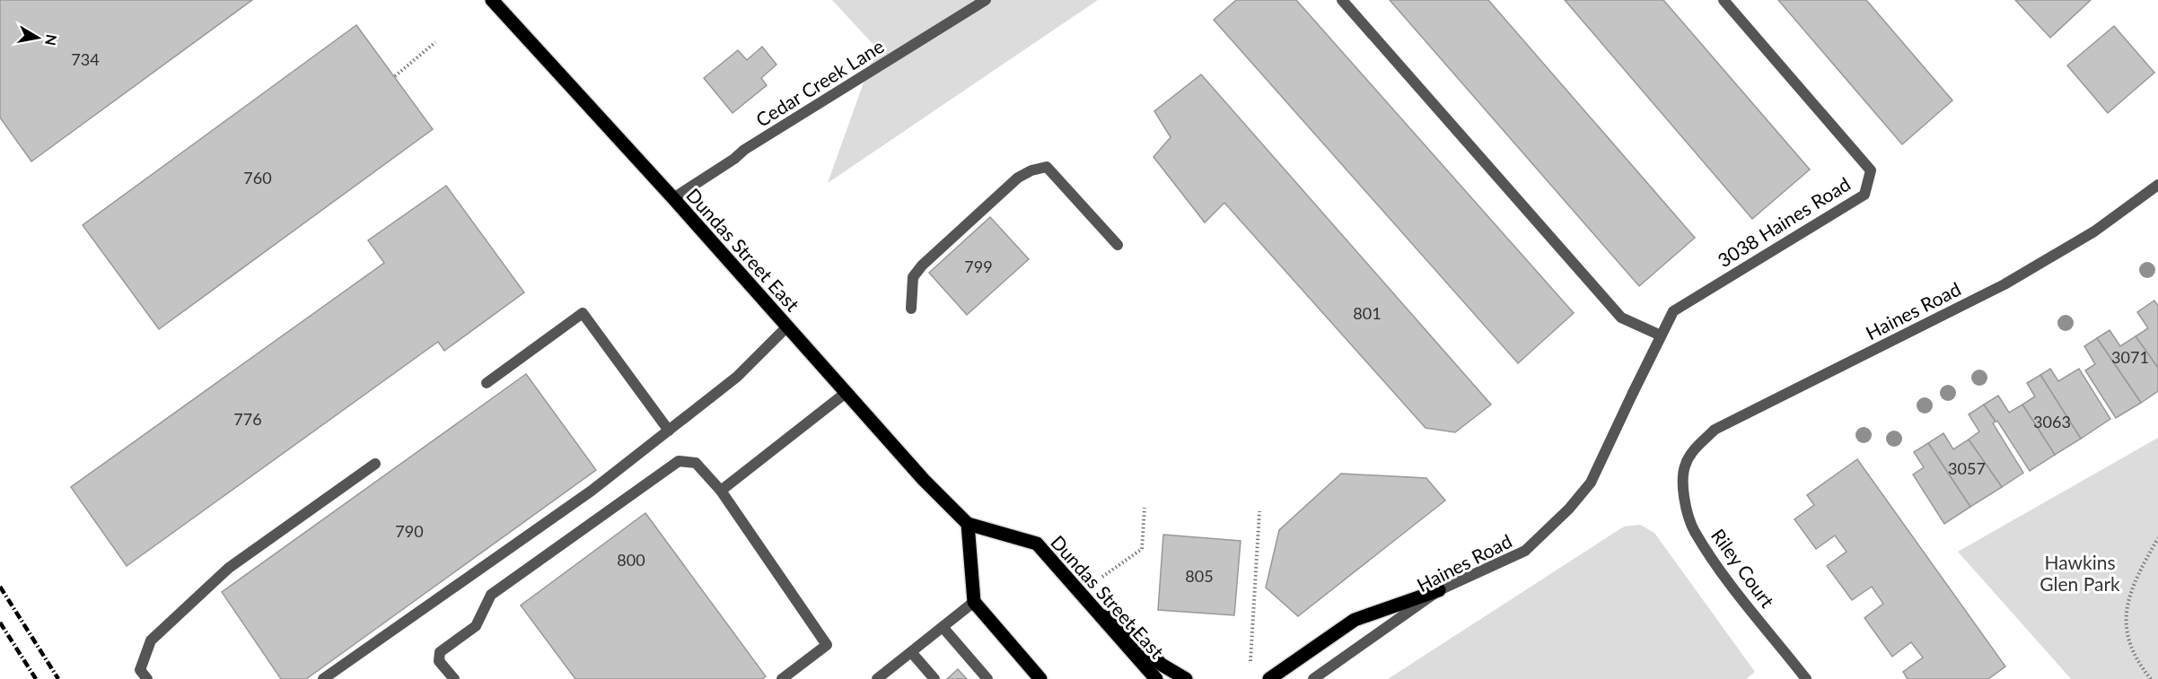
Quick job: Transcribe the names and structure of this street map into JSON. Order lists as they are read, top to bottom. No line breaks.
{"streets":{"main road":["Dundas Street East"],"street":["Cedar Creek Lane","3038 Haines Road","Haines Road","Riley Court"]},"crossings":[["Cedar Creek Lane","Dundas Street East"],["3038 Haines Road","Haines Road"],["Haines Road","Riley Court"]],"parks":["Hawkins Glen Park"],"house_numbers":["734","760","799","801","3071","776","3063","3057","790","800","805"],"north":"right"}
